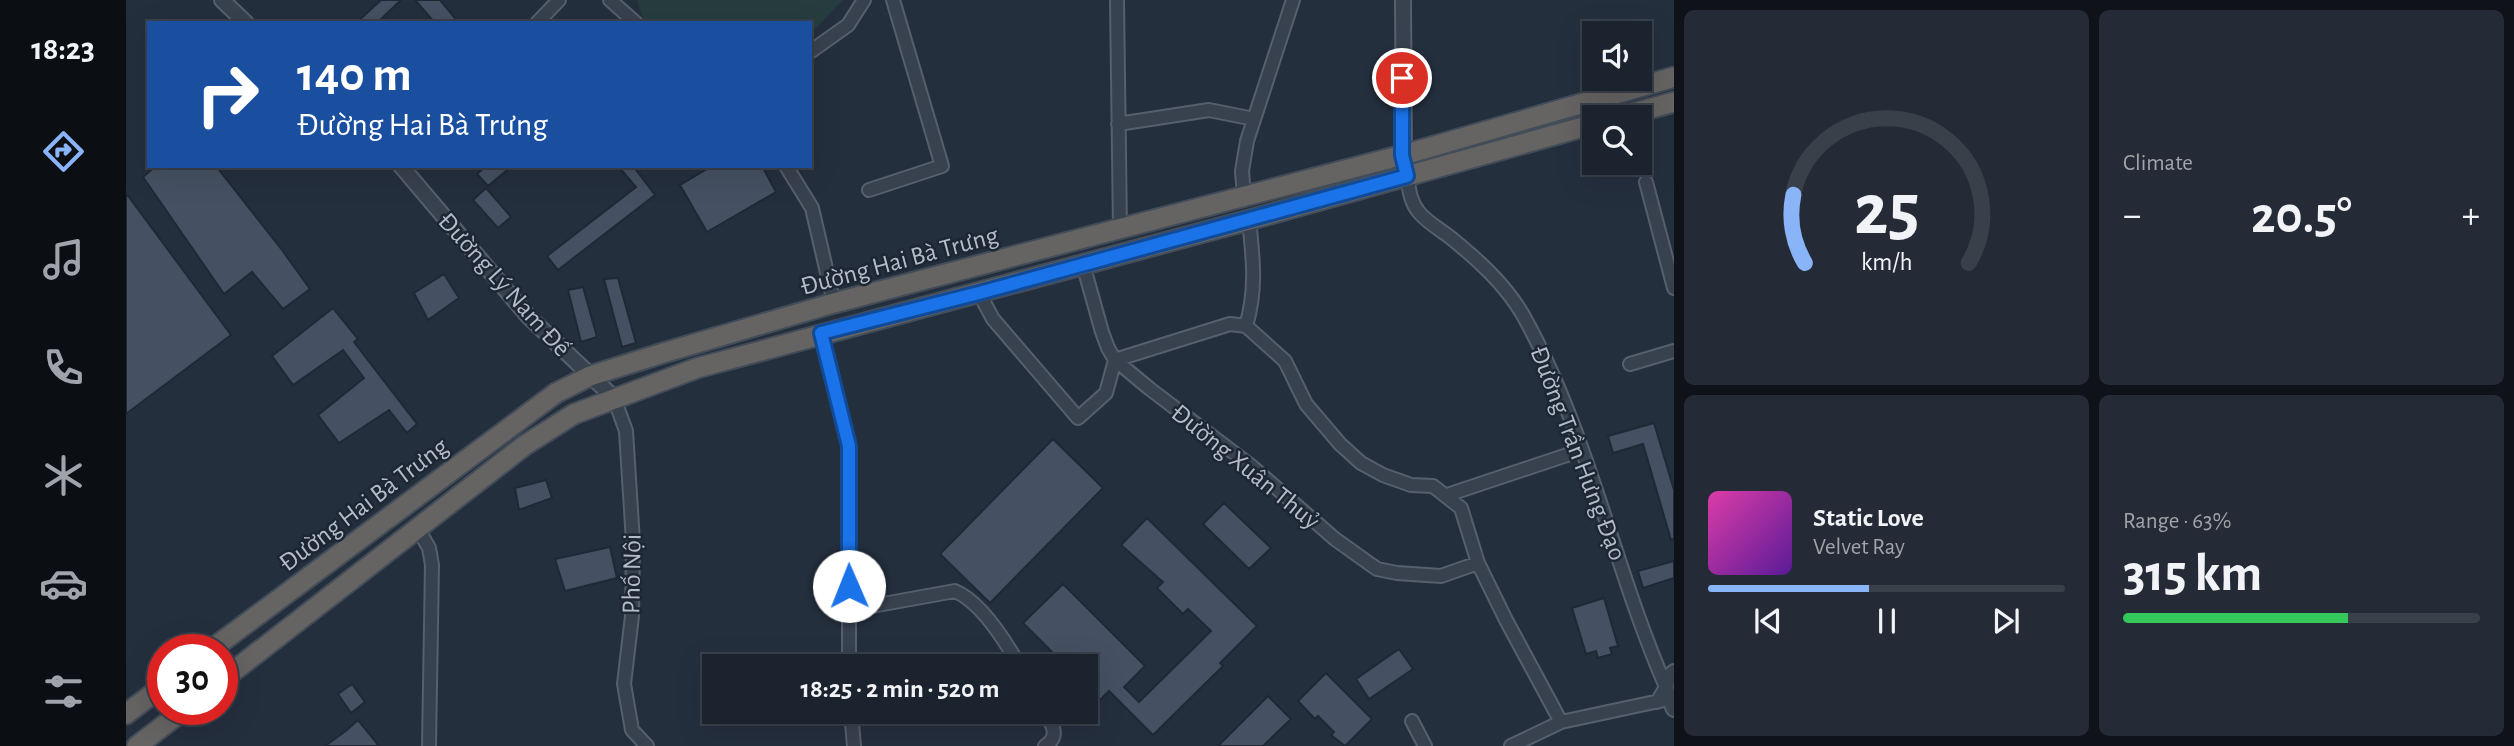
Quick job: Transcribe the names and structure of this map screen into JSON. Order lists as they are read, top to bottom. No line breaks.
{"streets":{"highway":["Đường Hai Bà Trưng"],"street":["Đường Lý Nam Đế","Đường Trần Hưng Đạo","Đường Xuân Thuỷ","Phố Nội"]},"crossings":[["Đường Hai Bà Trưng","Đường Lý Nam Đế"],["Đường Hai Bà Trưng","Đường Trần Hưng Đạo"],["Đường Hai Bà Trưng","Đường Xuân Thuỷ"],["Đường Hai Bà Trưng","Phố Nội"],["Đường Lý Nam Đế","Phố Nội"]],"page":{"tabs":"18:23","tile":["Climate",["Range · 63%","315 km"]],"turn":["140 m","Đường Hai Bà Trưng"],"heat":["−","20.5°","+"],"song":["Static Love","Velvet Ray"],"limit":"30","trip":"18:25 · 2 min · 520 m","gauge":["25","km/h"]}}
